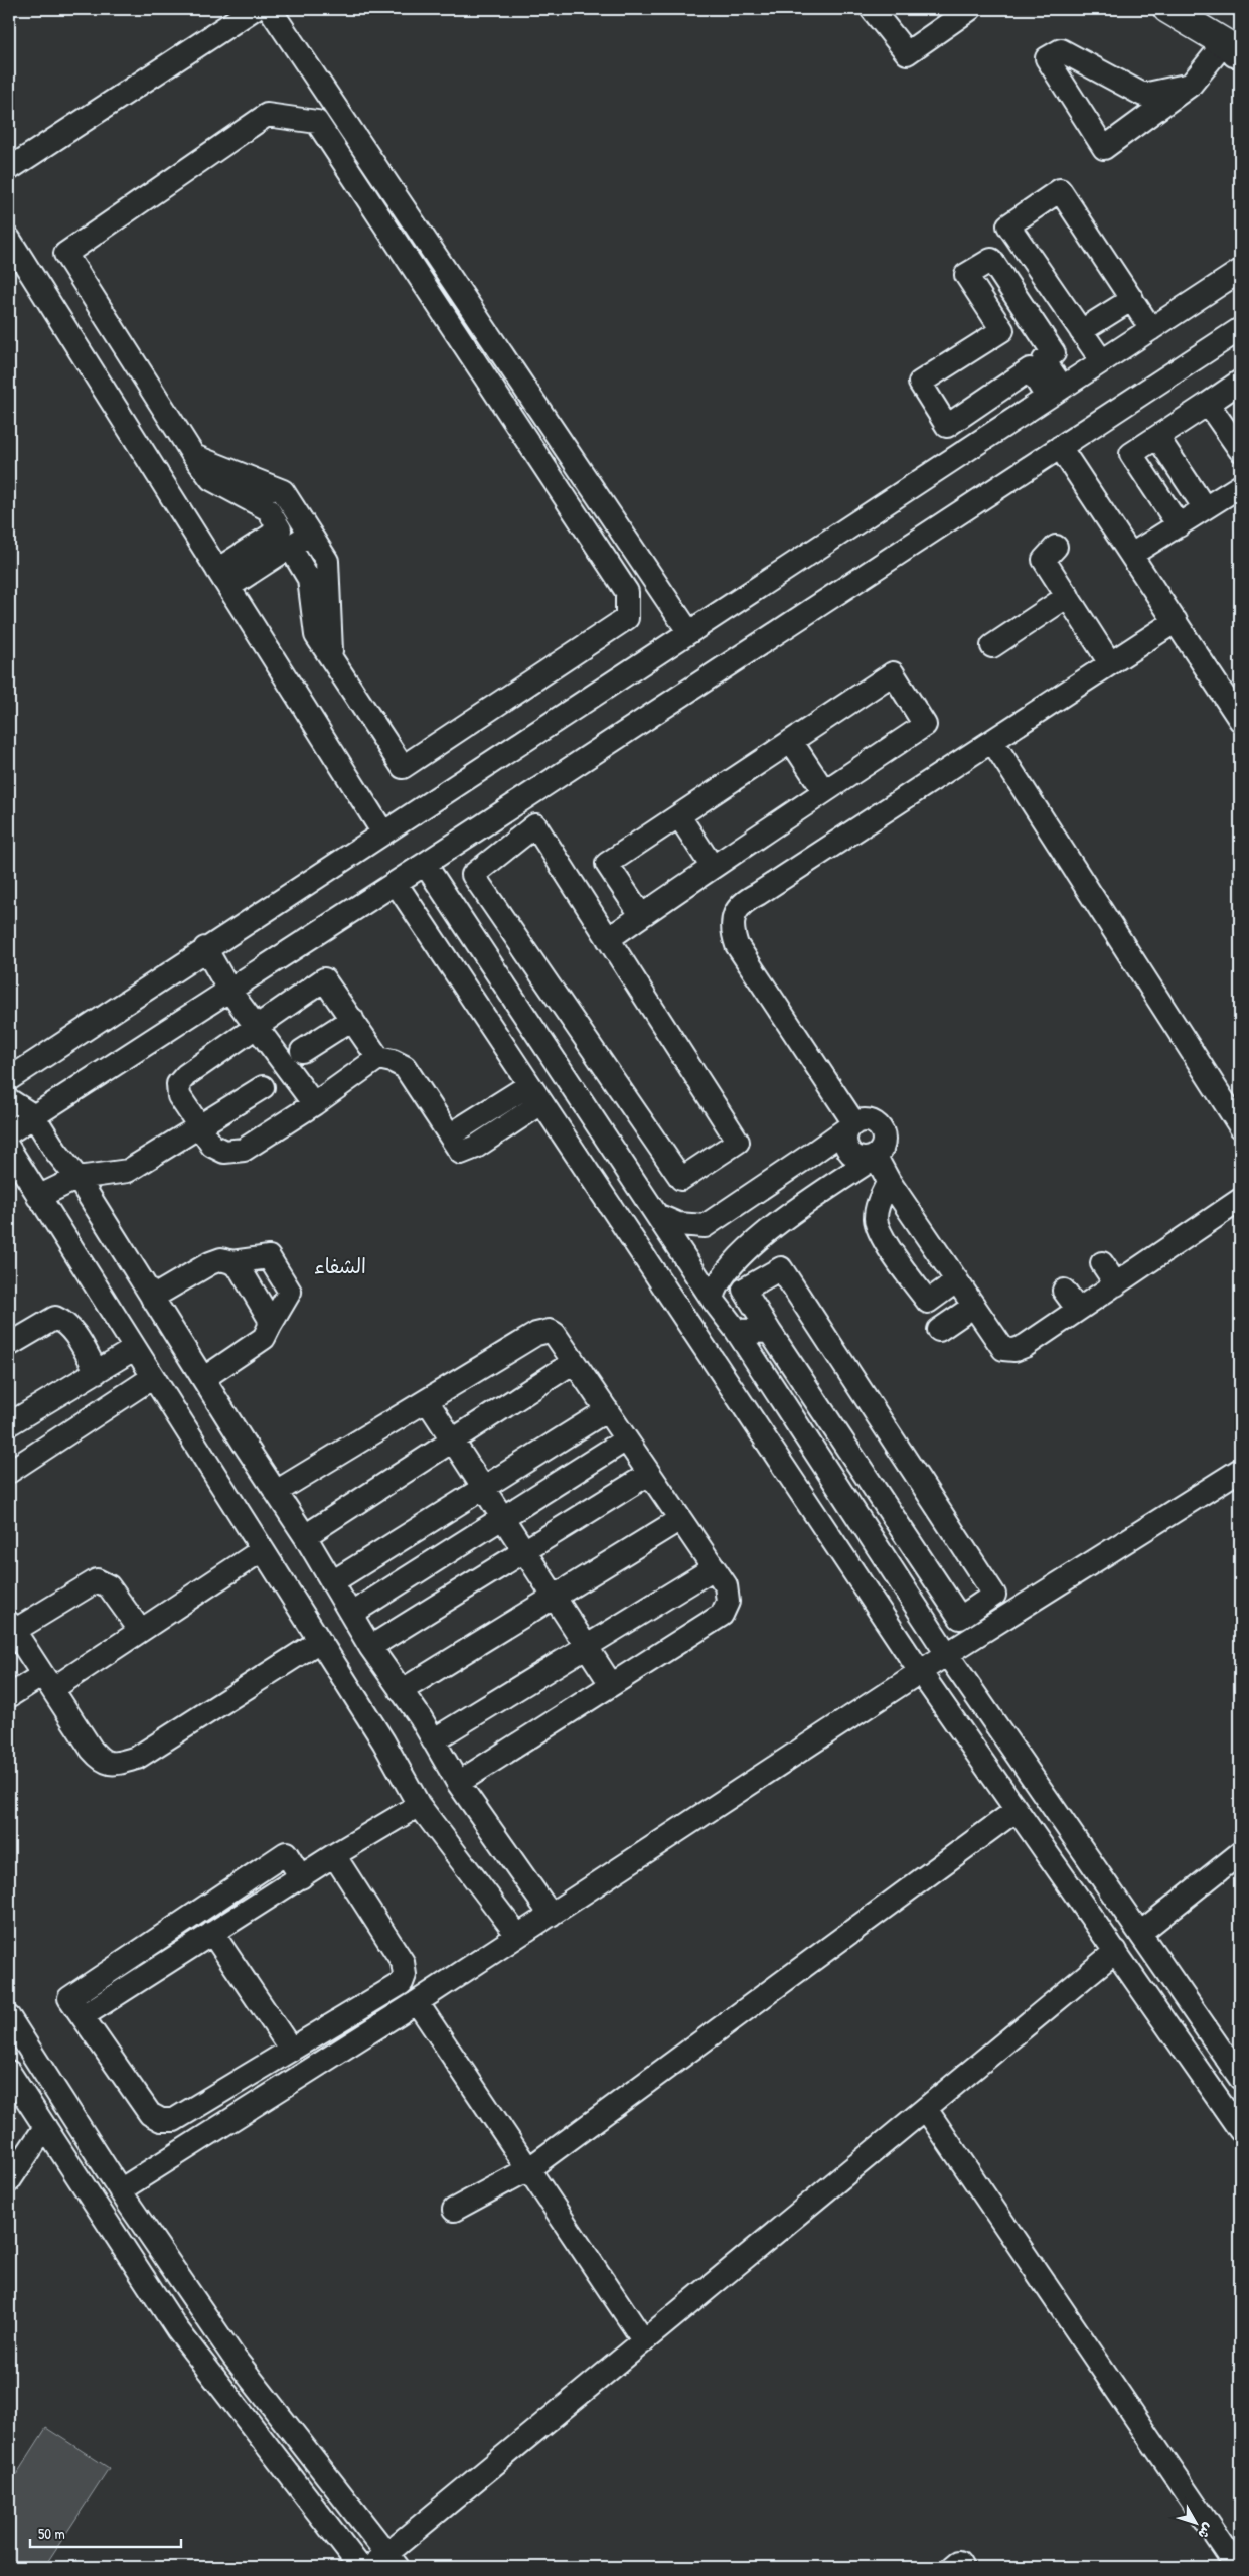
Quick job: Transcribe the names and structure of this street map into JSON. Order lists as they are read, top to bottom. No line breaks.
{"districts":["الشفاء"],"scale_bar":"50 m","north":"bottom right"}
